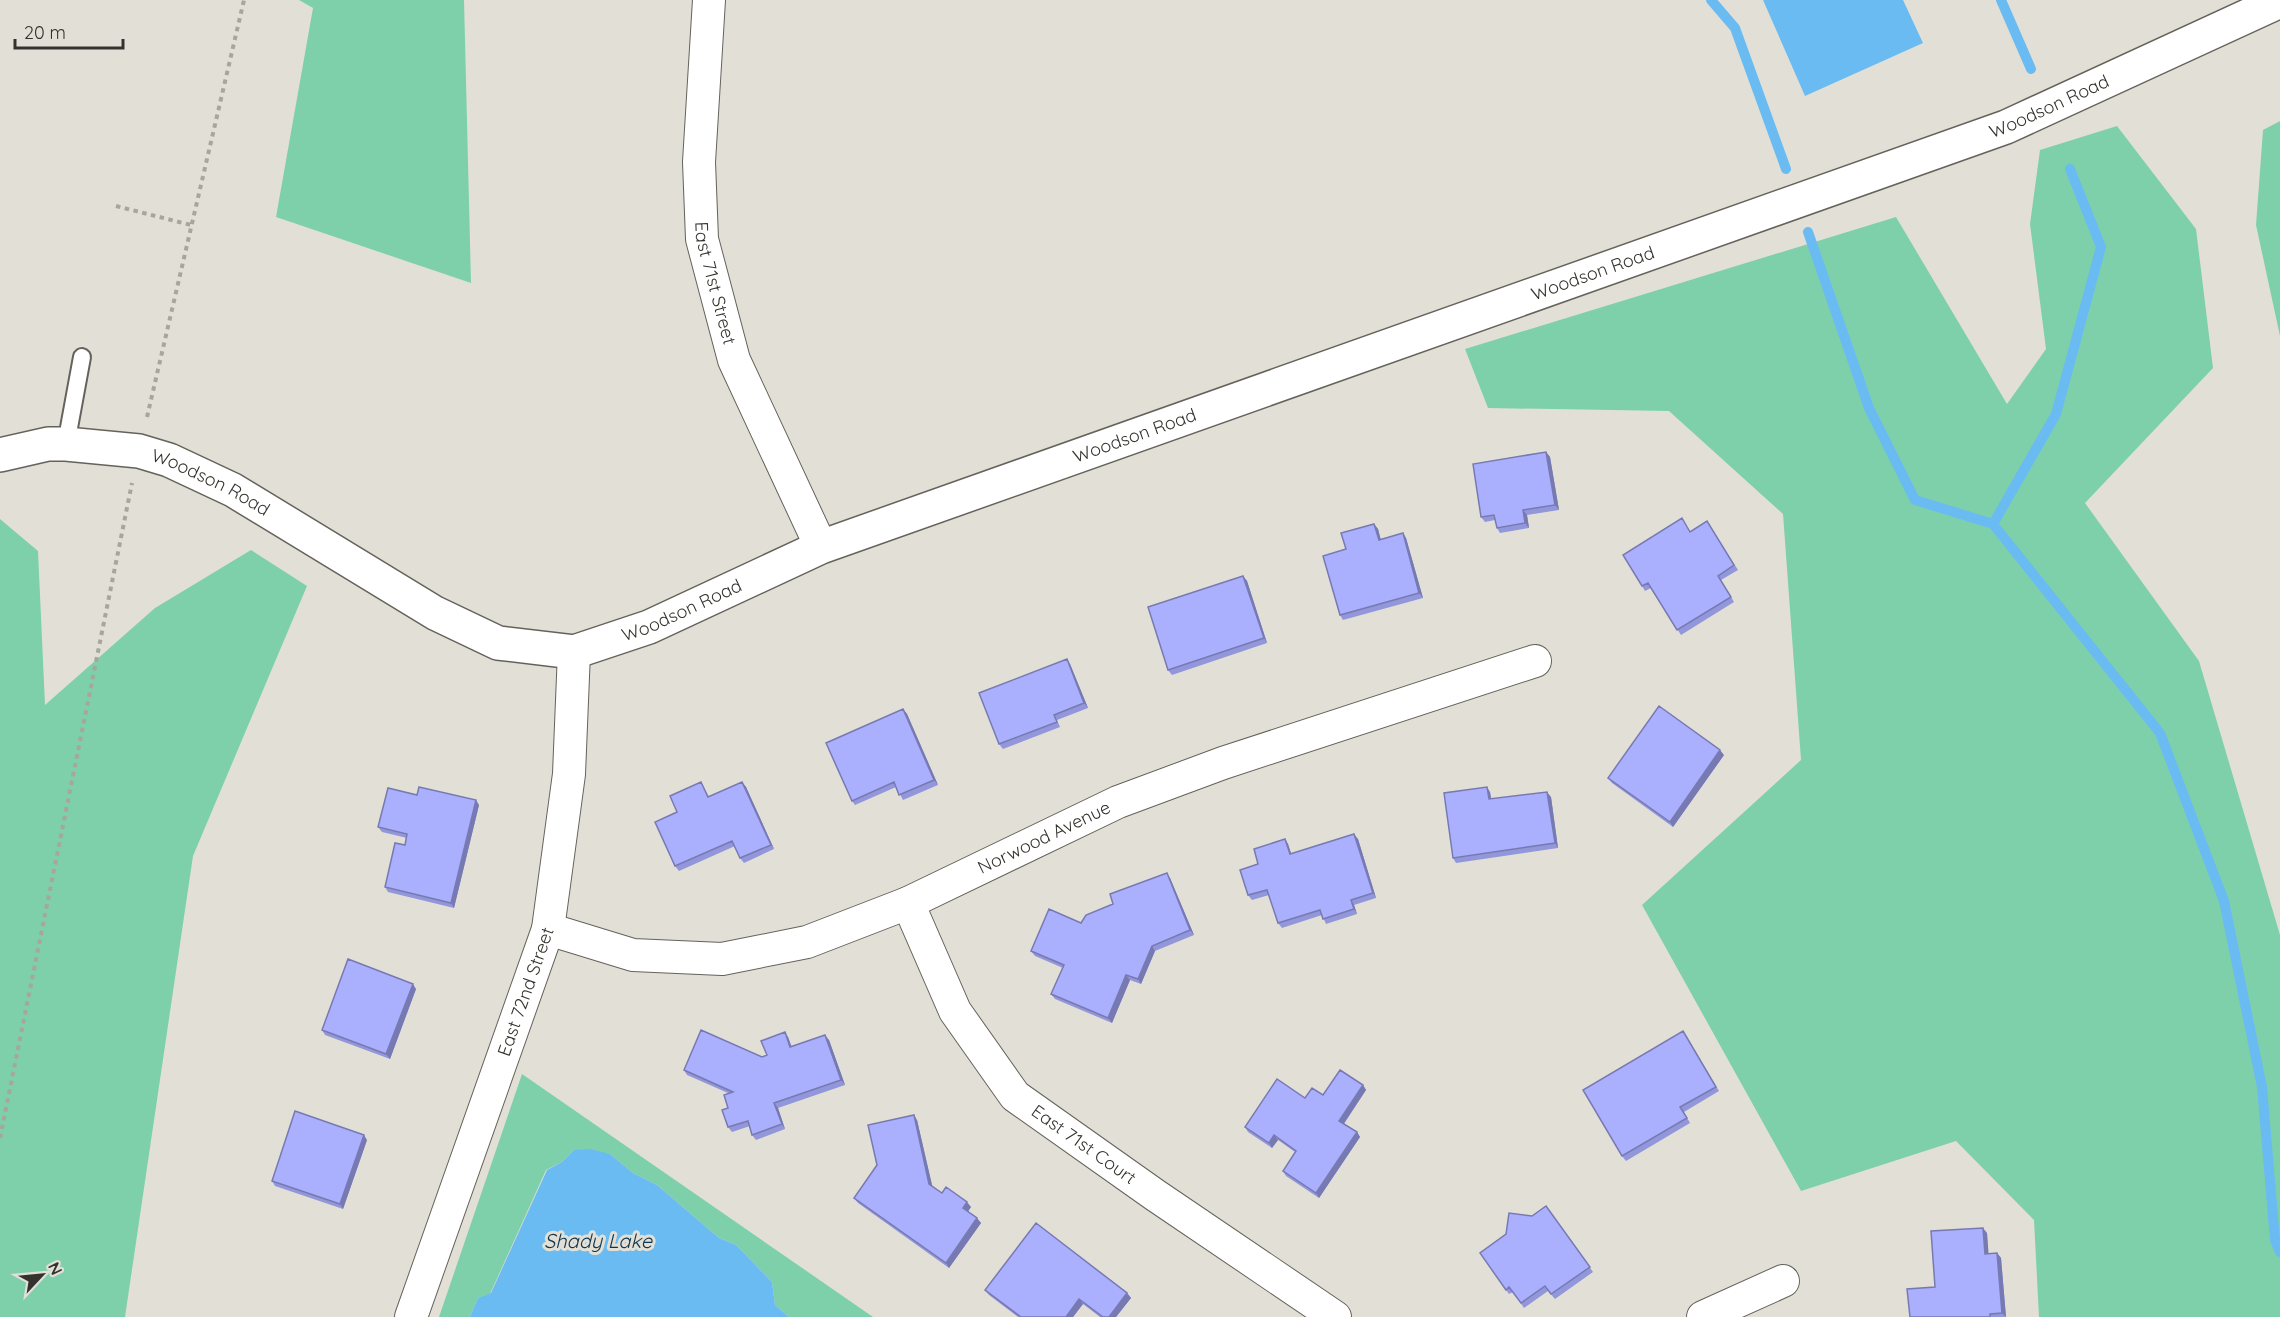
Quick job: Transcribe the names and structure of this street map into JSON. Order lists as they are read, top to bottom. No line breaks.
{"streets":{"street":["Woodson Road","East 71st Street","Norwood Avenue","East 72nd Street","East 71st Court"]},"crossings":[["Woodson Road","East 71st Street"],["Woodson Road","East 72nd Street"],["Norwood Avenue","East 72nd Street"],["Norwood Avenue","East 71st Court"]],"water":["Shady Lake"],"scale_bar":"20 m","north":"top right"}
